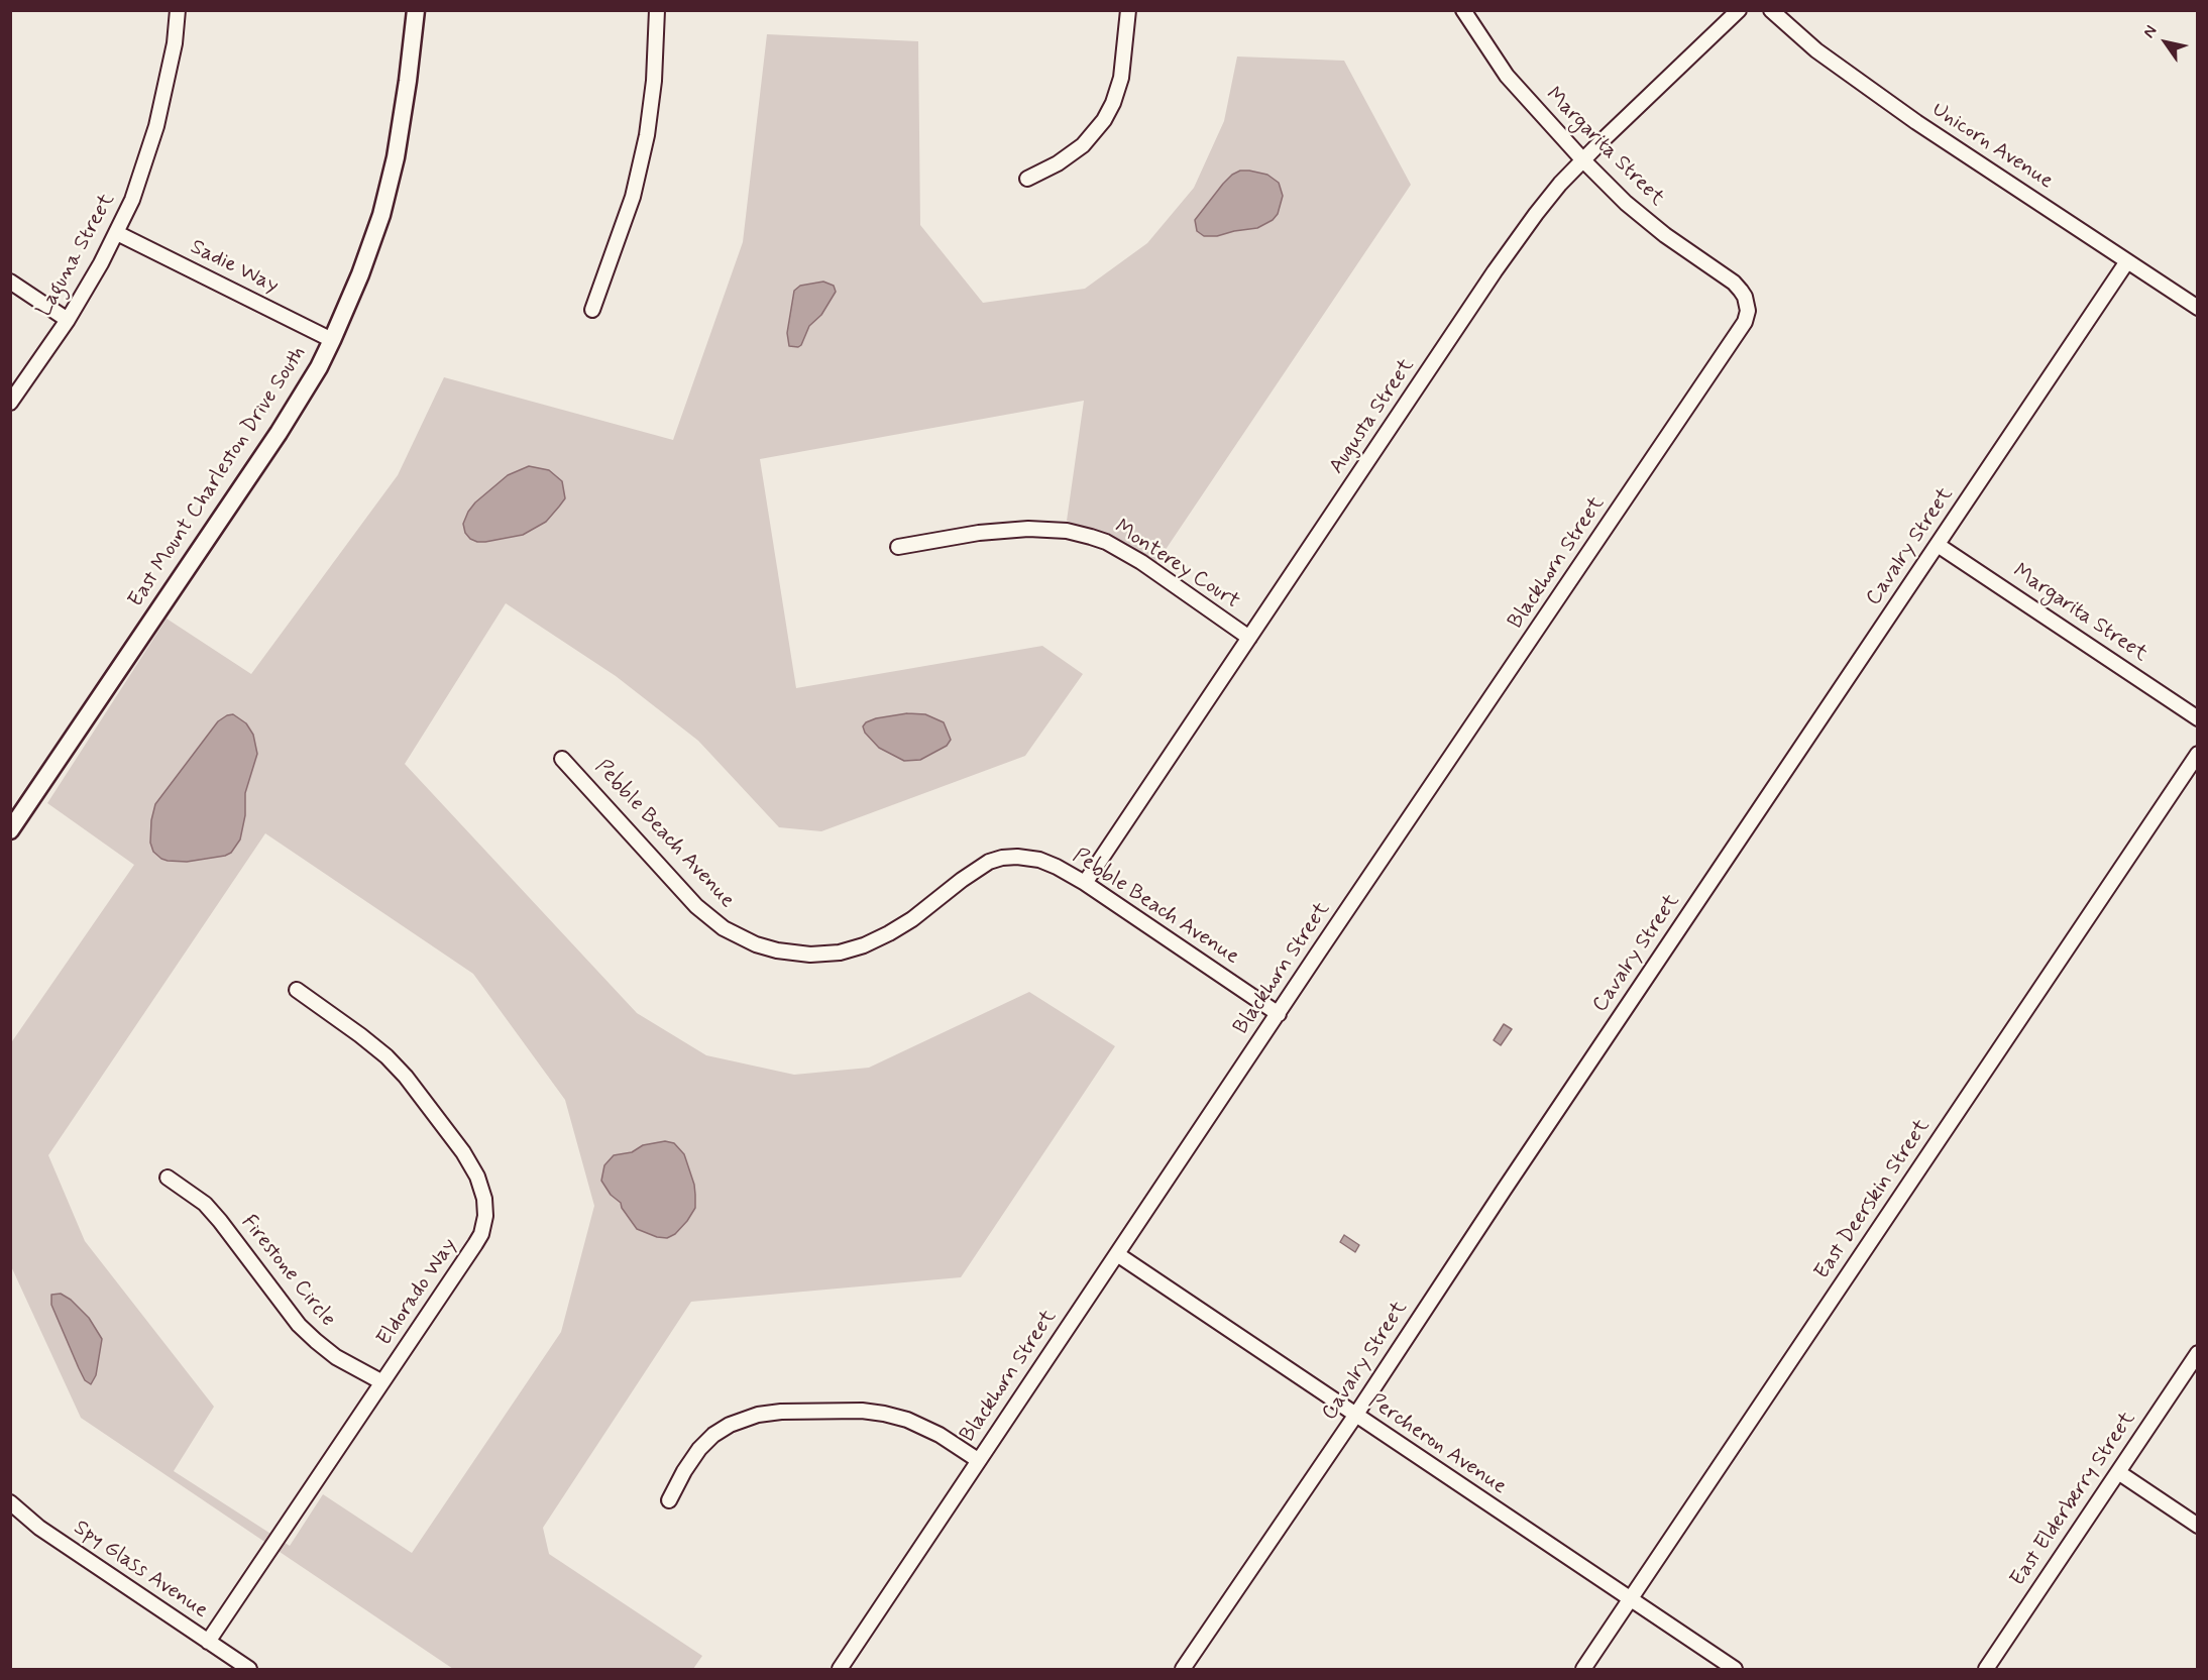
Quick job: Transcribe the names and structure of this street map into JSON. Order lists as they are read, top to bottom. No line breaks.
{"streets":{"street":["Unicorn Avenue","Margarita Street","Laguna Street","Sadie Way","Augusta Street","East Mount Charleston Drive South","Cavalry Street","Blackhorn Street","Monterey Court","Pebble Beach Avenue","East Deerskin Street","Firestone Circle","Eldorado Way","Percheron Avenue","East Elderberry Street","Spy Glass Avenue"]},"crossings":[["Unicorn Avenue","Cavalry Street"],["Margarita Street","Augusta Street"],["Margarita Street","Cavalry Street"],["Margarita Street","Blackhorn Street"],["Laguna Street","Sadie Way"],["Sadie Way","East Mount Charleston Drive South"],["Augusta Street","Monterey Court"],["Augusta Street","Pebble Beach Avenue"],["Cavalry Street","Percheron Avenue"],["Blackhorn Street","Pebble Beach Avenue"],["Blackhorn Street","Percheron Avenue"],["East Deerskin Street","Percheron Avenue"],["Firestone Circle","Eldorado Way"],["Eldorado Way","Spy Glass Avenue"]],"north":"top left"}
